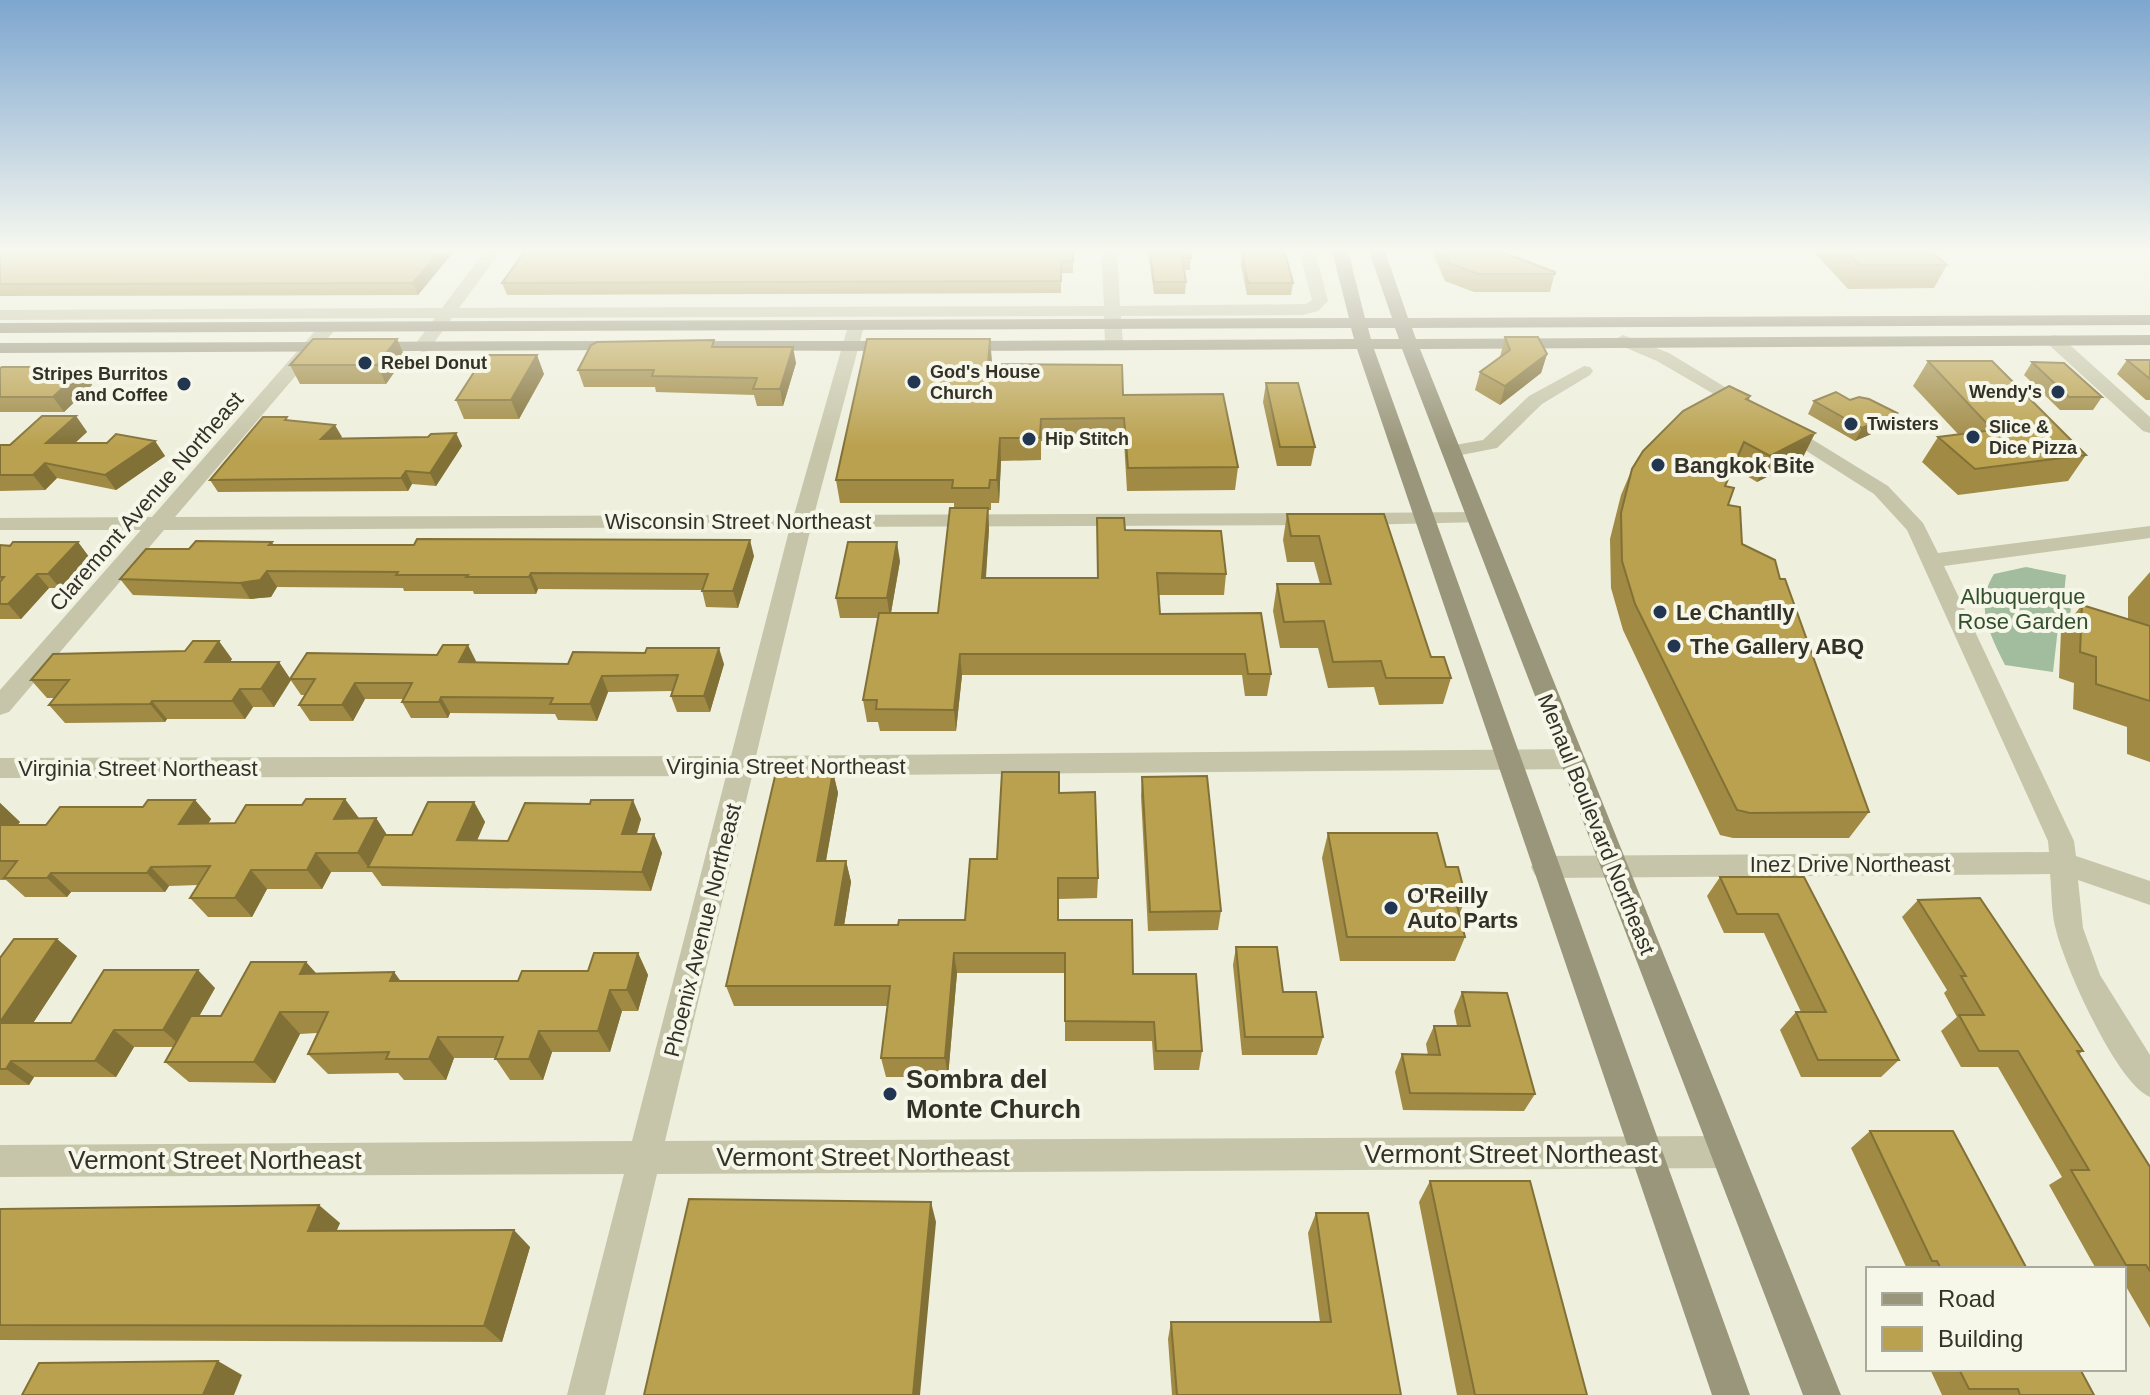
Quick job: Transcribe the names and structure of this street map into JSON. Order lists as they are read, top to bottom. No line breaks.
{"streets":{"main road":["Menaul Boulevard Northeast"],"street":["Claremont Avenue Northeast","Wisconsin Street Northeast","Virginia Street Northeast","Inez Drive Northeast","Phoenix Avenue Northeast","Vermont Street Northeast"]},"crossings":[["Claremont Avenue Northeast","Wisconsin Street Northeast"],["Wisconsin Street Northeast","Menaul Boulevard Northeast"],["Wisconsin Street Northeast","Phoenix Avenue Northeast"],["Virginia Street Northeast","Menaul Boulevard Northeast"],["Virginia Street Northeast","Phoenix Avenue Northeast"],["Menaul Boulevard Northeast","Inez Drive Northeast"],["Menaul Boulevard Northeast","Vermont Street Northeast"],["Phoenix Avenue Northeast","Vermont Street Northeast"]],"parks":["Albuquerque Rose Garden"],"places":["Rebel Donut","God's House Church","Stripes Burritos and Coffee","Wendy's","Twisters","Slice & Dice Pizza","Hip Stitch","Bangkok Bite","Le Chantlly","The Gallery ABQ","O'Reilly Auto Parts","Sombra del Monte Church"],"legend":["Road","Building"]}
